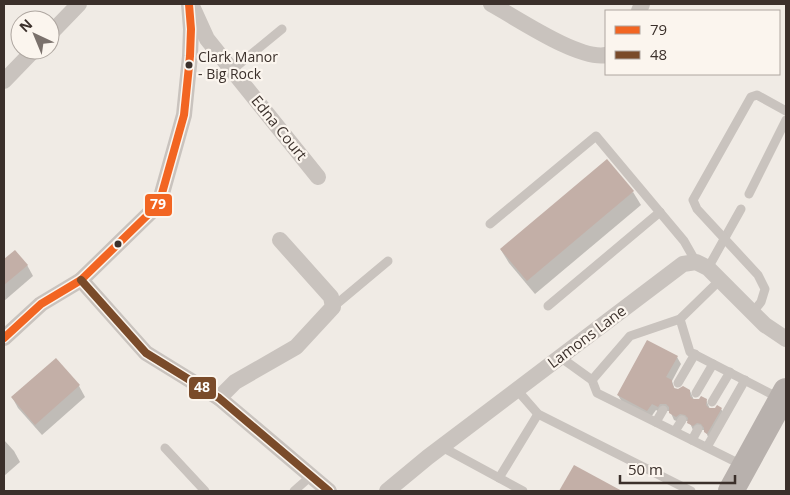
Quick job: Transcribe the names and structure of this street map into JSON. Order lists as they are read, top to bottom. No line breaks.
{"streets":{"street":["Edna Court","Lamons Lane"]},"places":["Clark Manor - Big Rock"],"lines":["transit line 79","transit line 48"],"legend":["79","48"],"scale_bar":"50 m","north":"top left"}
